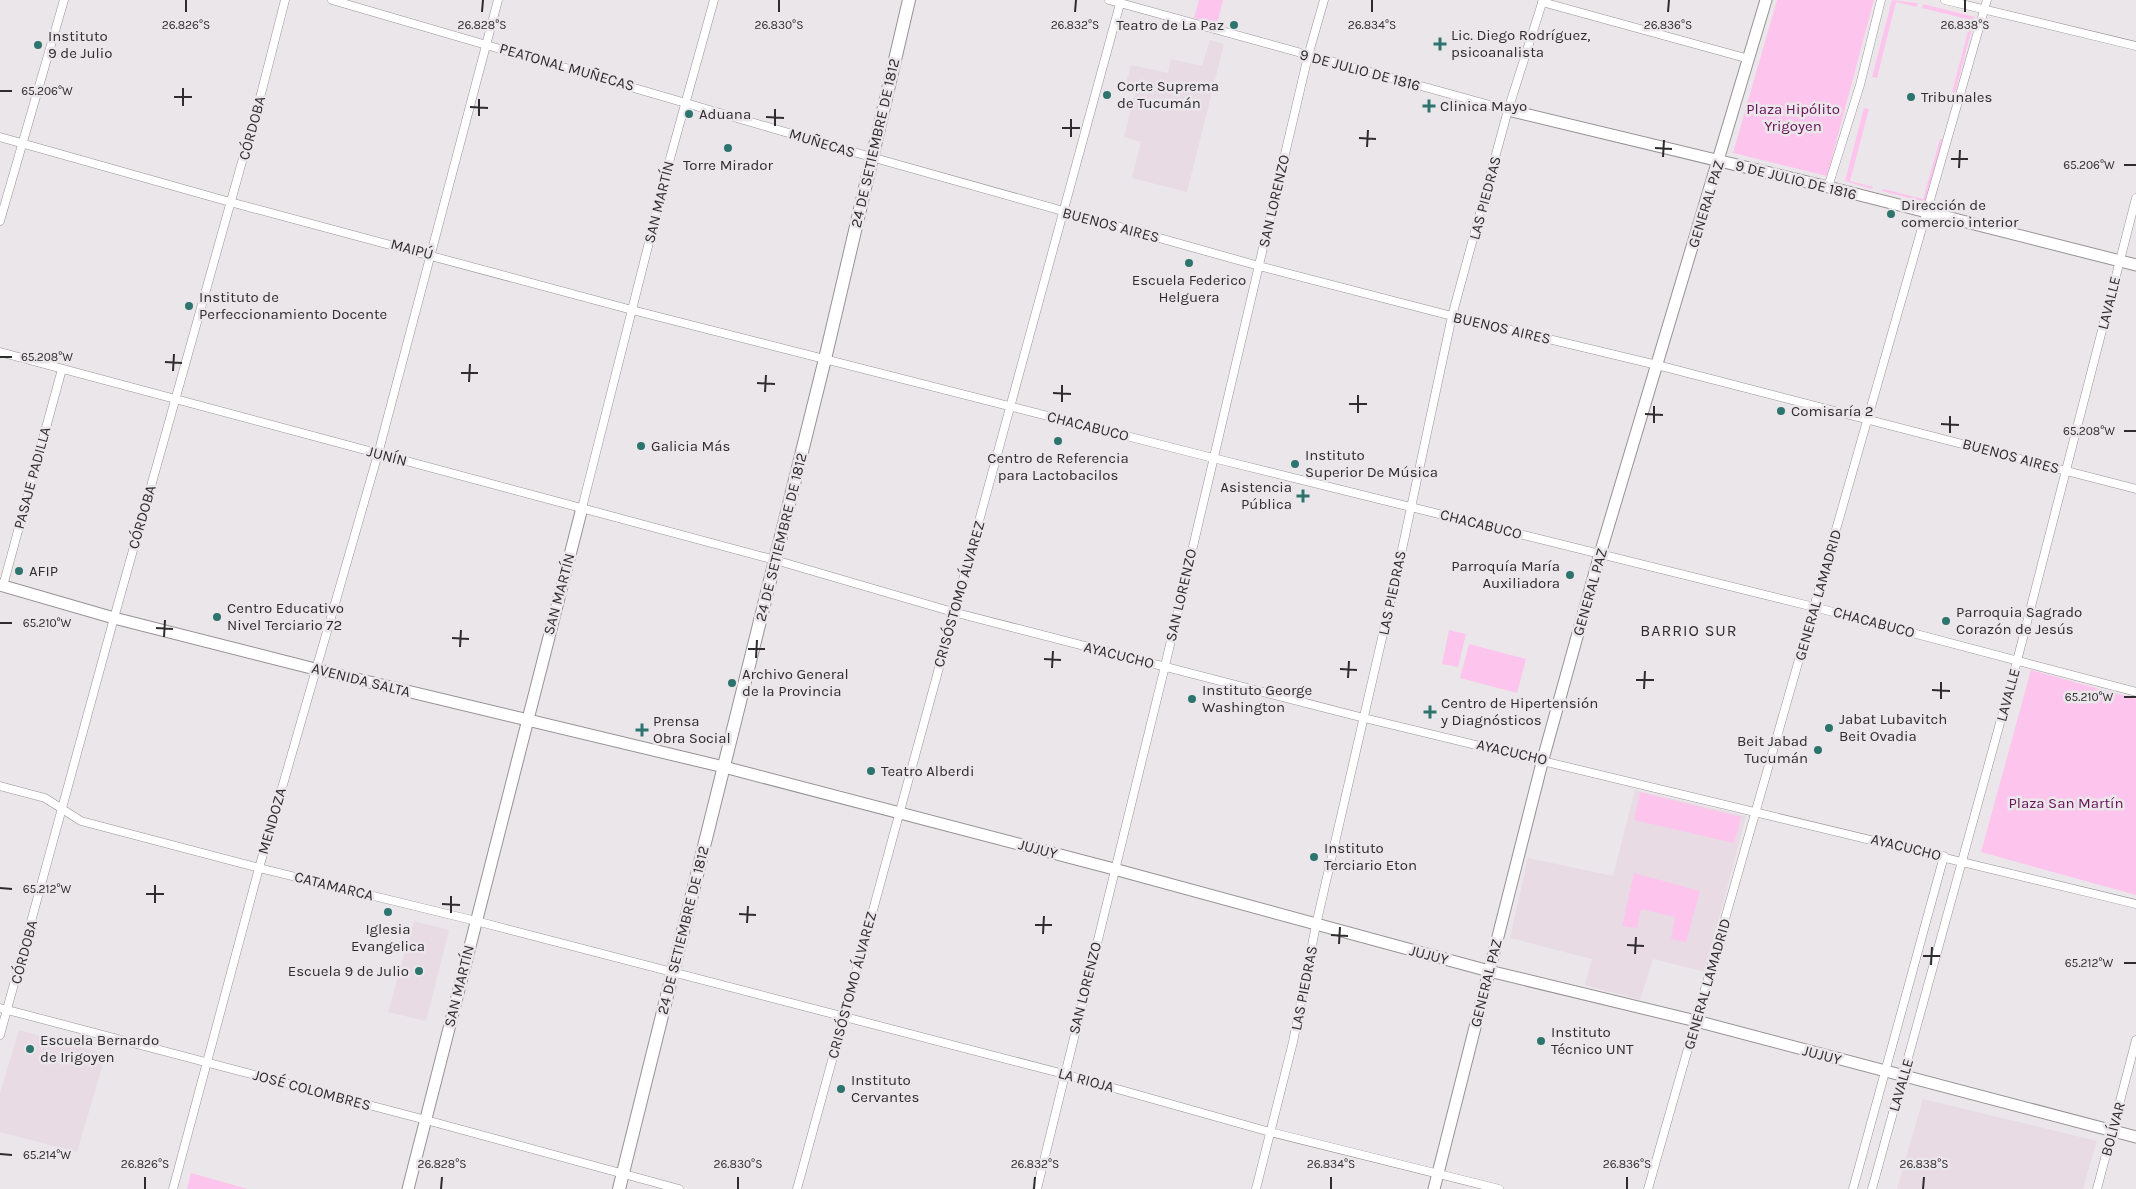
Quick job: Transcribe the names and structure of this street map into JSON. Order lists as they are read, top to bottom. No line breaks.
{"streets":{"main road":["24 DE SETIEMBRE DE 1812"],"street":["PEATONAL MUÑECAS","9 DE JULIO DE 1816","CÓRDOBA","MUÑECAS","LAS PIEDRAS","SAN LORENZO","SAN MARTÍN","GENERAL PAZ","BUENOS AIRES","MAIPÚ","LAVALLE","CHACABUCO","JUNÍN","PASAJE PADILLA","CRISÓSTOMO ÁLVAREZ","GENERAL LAMADRID","AYACUCHO","AVENIDA SALTA","MENDOZA","JUJUY","CATAMARCA","LA RIOJA","JOSÉ COLOMBRES","BOLÍVAR"]},"crossings":[["PEATONAL MUÑECAS","MUÑECAS"],["PEATONAL MUÑECAS","SAN MARTÍN"],["PEATONAL MUÑECAS","MENDOZA"],["9 DE JULIO DE 1816","LAS PIEDRAS"],["9 DE JULIO DE 1816","SAN LORENZO"],["9 DE JULIO DE 1816","GENERAL PAZ"],["9 DE JULIO DE 1816","LAVALLE"],["9 DE JULIO DE 1816","CRISÓSTOMO ÁLVAREZ"],["9 DE JULIO DE 1816","GENERAL LAMADRID"],["CÓRDOBA","MAIPÚ"],["CÓRDOBA","JUNÍN"],["CÓRDOBA","AVENIDA SALTA"],["CÓRDOBA","CATAMARCA"],["CÓRDOBA","JOSÉ COLOMBRES"],["MUÑECAS","24 DE SETIEMBRE DE 1812"],["MUÑECAS","SAN MARTÍN"],["MUÑECAS","BUENOS AIRES"],["24 DE SETIEMBRE DE 1812","BUENOS AIRES"],["24 DE SETIEMBRE DE 1812","MAIPÚ"],["24 DE SETIEMBRE DE 1812","CHACABUCO"],["24 DE SETIEMBRE DE 1812","JUNÍN"],["24 DE SETIEMBRE DE 1812","AYACUCHO"],["24 DE SETIEMBRE DE 1812","AVENIDA SALTA"],["24 DE SETIEMBRE DE 1812","JUJUY"],["24 DE SETIEMBRE DE 1812","CATAMARCA"],["24 DE SETIEMBRE DE 1812","LA RIOJA"],["24 DE SETIEMBRE DE 1812","JOSÉ COLOMBRES"],["LAS PIEDRAS","BUENOS AIRES"],["LAS PIEDRAS","CHACABUCO"],["LAS PIEDRAS","AYACUCHO"],["LAS PIEDRAS","JUJUY"],["LAS PIEDRAS","LA RIOJA"],["SAN LORENZO","BUENOS AIRES"],["SAN LORENZO","CHACABUCO"],["SAN LORENZO","AYACUCHO"],["SAN LORENZO","JUJUY"],["SAN LORENZO","LA RIOJA"],["SAN MARTÍN","MAIPÚ"],["SAN MARTÍN","JUNÍN"],["SAN MARTÍN","AVENIDA SALTA"],["SAN MARTÍN","CATAMARCA"],["SAN MARTÍN","JOSÉ COLOMBRES"],["GENERAL PAZ","BUENOS AIRES"],["GENERAL PAZ","CHACABUCO"],["GENERAL PAZ","AYACUCHO"],["GENERAL PAZ","JUJUY"],["GENERAL PAZ","LA RIOJA"],["BUENOS AIRES","LAVALLE"],["BUENOS AIRES","CRISÓSTOMO ÁLVAREZ"],["BUENOS AIRES","GENERAL LAMADRID"],["MAIPÚ","CHACABUCO"],["MAIPÚ","MENDOZA"],["LAVALLE","CHACABUCO"],["LAVALLE","AYACUCHO"],["LAVALLE","JUJUY"],["CHACABUCO","CRISÓSTOMO ÁLVAREZ"],["CHACABUCO","GENERAL LAMADRID"],["JUNÍN","PASAJE PADILLA"],["JUNÍN","AYACUCHO"],["JUNÍN","MENDOZA"],["PASAJE PADILLA","AVENIDA SALTA"],["CRISÓSTOMO ÁLVAREZ","AYACUCHO"],["CRISÓSTOMO ÁLVAREZ","JUJUY"],["CRISÓSTOMO ÁLVAREZ","LA RIOJA"],["GENERAL LAMADRID","AYACUCHO"],["GENERAL LAMADRID","JUJUY"],["AVENIDA SALTA","MENDOZA"],["AVENIDA SALTA","JUJUY"],["MENDOZA","CATAMARCA"],["MENDOZA","JOSÉ COLOMBRES"],["JUJUY","BOLÍVAR"],["CATAMARCA","LA RIOJA"]],"districts":["BARRIO SUR"],"parks":["Plaza Hipólito Yrigoyen","Plaza San Martín"],"places":{"other":["Teatro de La Paz","Instituto 9 de Julio","Corte Suprema de Tucumán","Tribunales","Aduana","Torre Mirador","Dirección de comercio interior","Escuela Federico Helguera","Instituto de Perfeccionamiento Docente","Comisaría 2","Centro de Referencia para Lactobacilos","Galicia Más","Instituto Superior De Música","AFIP","Parroquía María Auxiliadora","Centro Educativo Nivel Terciario 72","Parroquia Sagrado Corazón de Jesús","Archivo General de la Provincia","Instituto George Washington","Jabat Lubavitch Beit Ovadia","Beit Jabad Tucumán","Teatro Alberdi","Instituto Terciario Eton","Iglesia Evangelica","Escuela 9 de Julio","Instituto Técnico UNT","Escuela Bernardo de Irigoyen","Instituto Cervantes"],"health":["Lic. Diego Rodríguez, psicoanalista","Clinica Mayo","Asistencia Pública","Centro de Hipertensión y Diagnósticos","Prensa Obra Social"]},"coordinates":["26.826°S","26.828°S","26.830°S","26.832°S","26.834°S","26.836°S","26.838°S","65.206°W","65.208°W","65.210°W","65.212°W","65.214°W"]}
